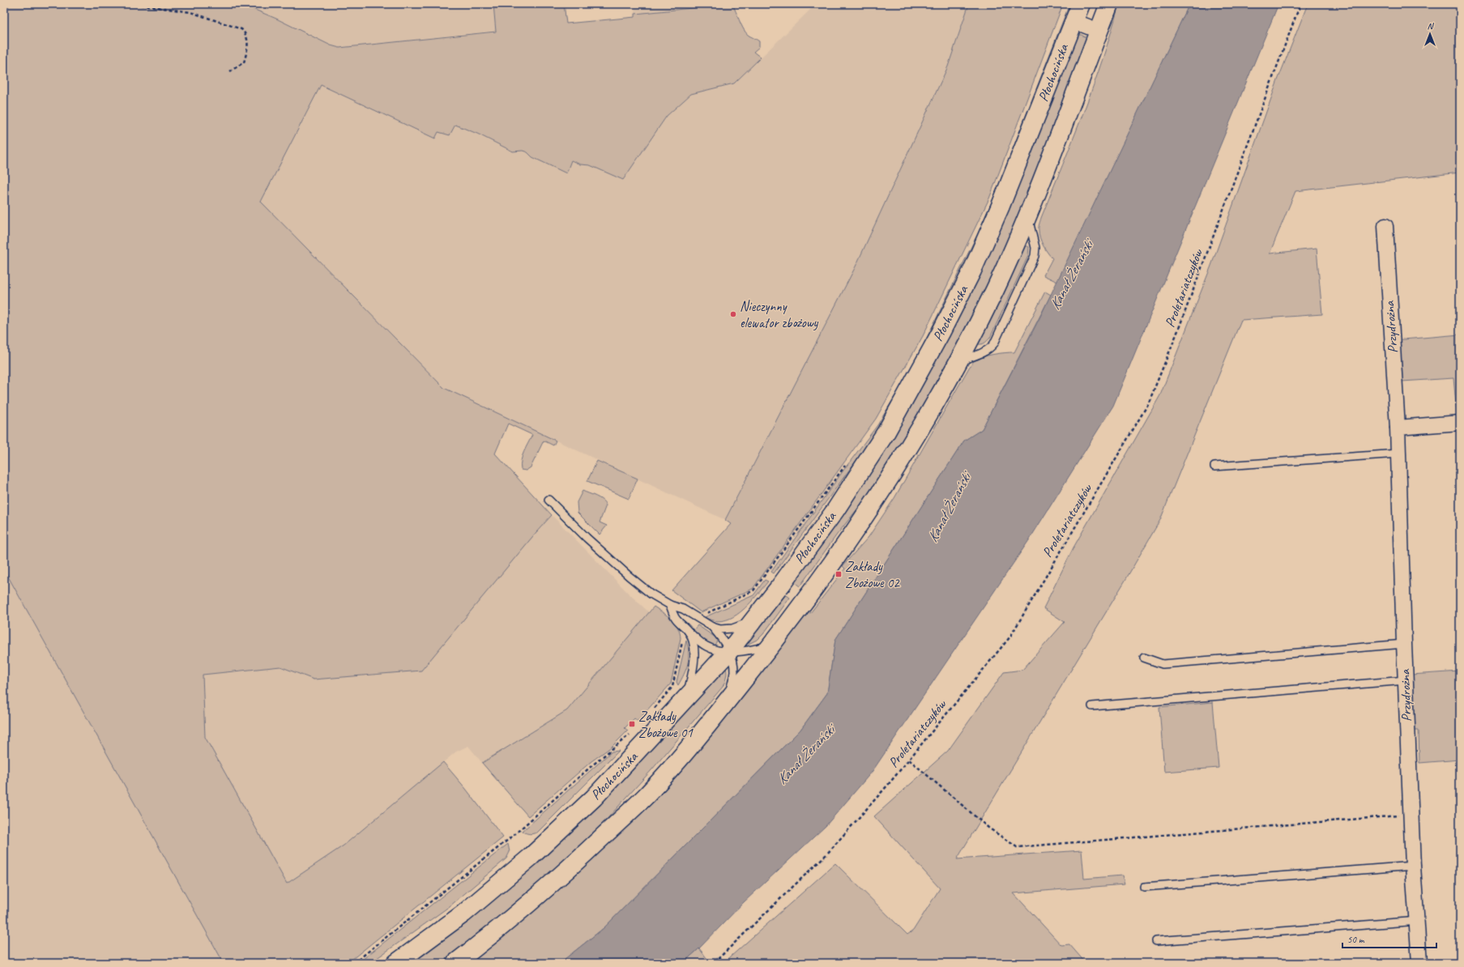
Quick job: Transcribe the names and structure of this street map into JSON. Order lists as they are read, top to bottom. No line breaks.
{"streets":{"main road":["Płochocińska"],"street":["Przydrożna"],"path":["Proletariatczyków"]},"water":["Kanał Żerański"],"places":{"other":["Nieczynny elewator zbożowy"],"transit":["Zakłady Zbożowe 02","Zakłady Zbożowe 01"]},"scale_bar":"50 m","north":"top"}
